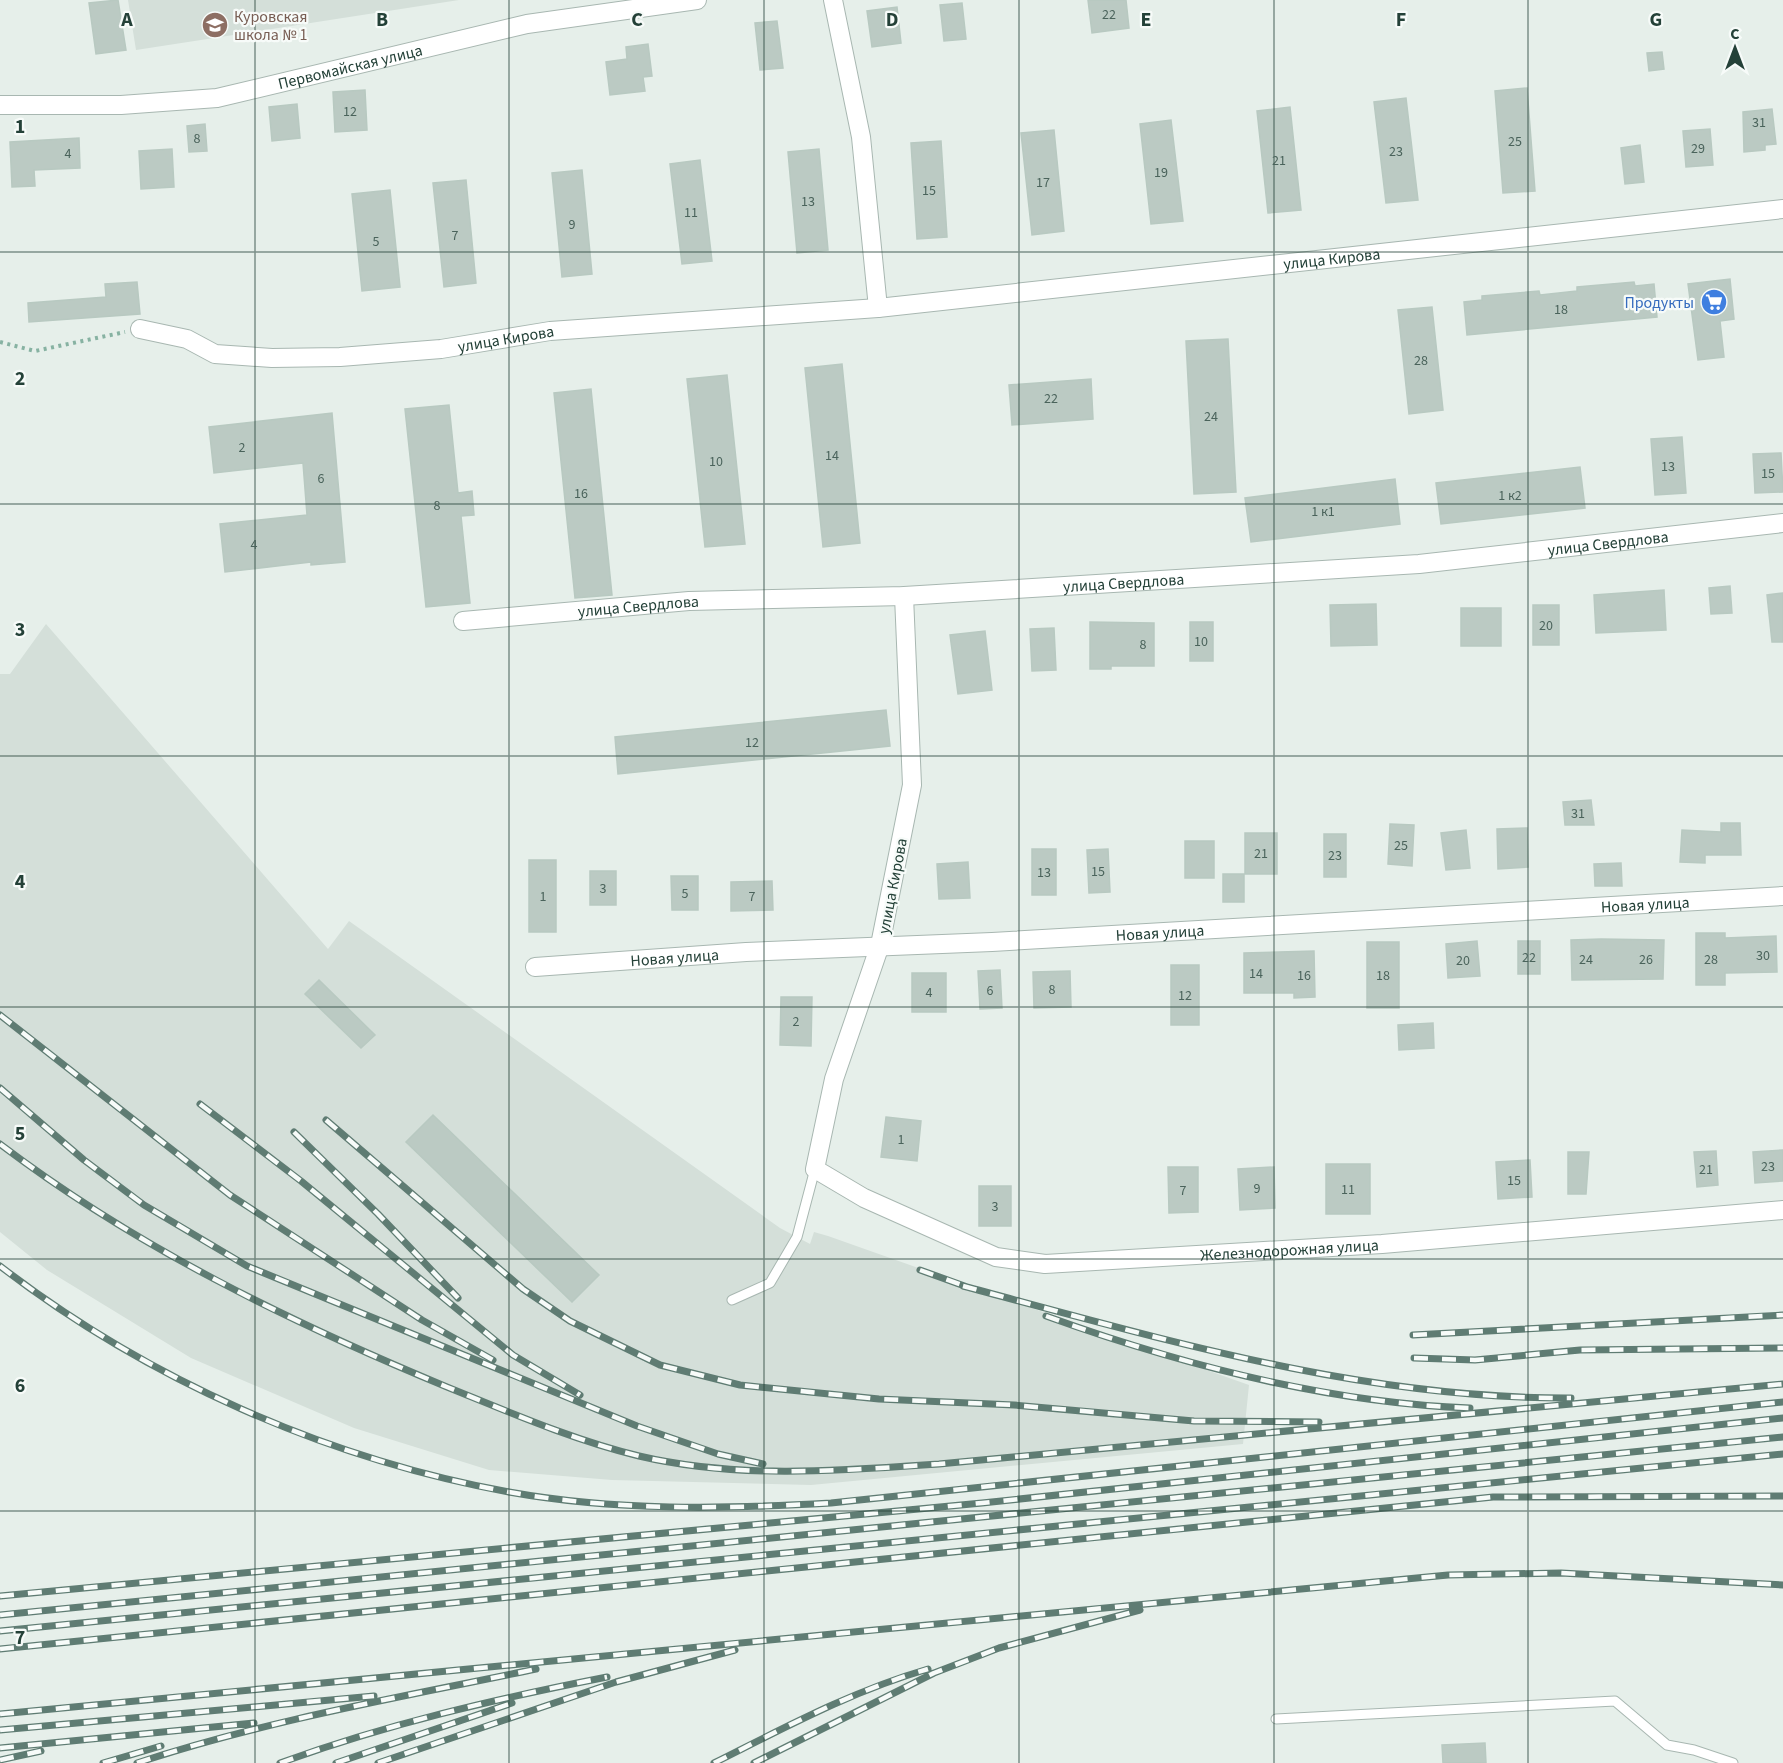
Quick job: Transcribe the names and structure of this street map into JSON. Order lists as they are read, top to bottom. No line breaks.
{"streets":{"street":["Первомайская улица","улица Кирова","улица Свердлова","Новая улица","Железнодорожная улица"]},"crossings":[["улица Кирова","улица Свердлова"],["улица Кирова","Новая улица"],["улица Кирова","Железнодорожная улица"]],"places":{"school or university":["Куровская школа № 1"],"supermarket":["Продукты"]},"house_numbers":["22","12","31","8","25","29","23","4","21","19","17","15","13","11","9","7","5","18","28","22","24","2","14","10","13","15","6","16","1 к2","8","1 к1","4","20","10","8","12","31","25","21","23","15","13","3","5","1","7","30","22","24","26","28","20","14","16","18","8","6","4","12","2","1","23","21","15","9","11","7","3"],"north":"top","grid":{"columns":["A","B","C","D","E","F","G"],"rows":["1","2","3","4","5","6","7"]}}
